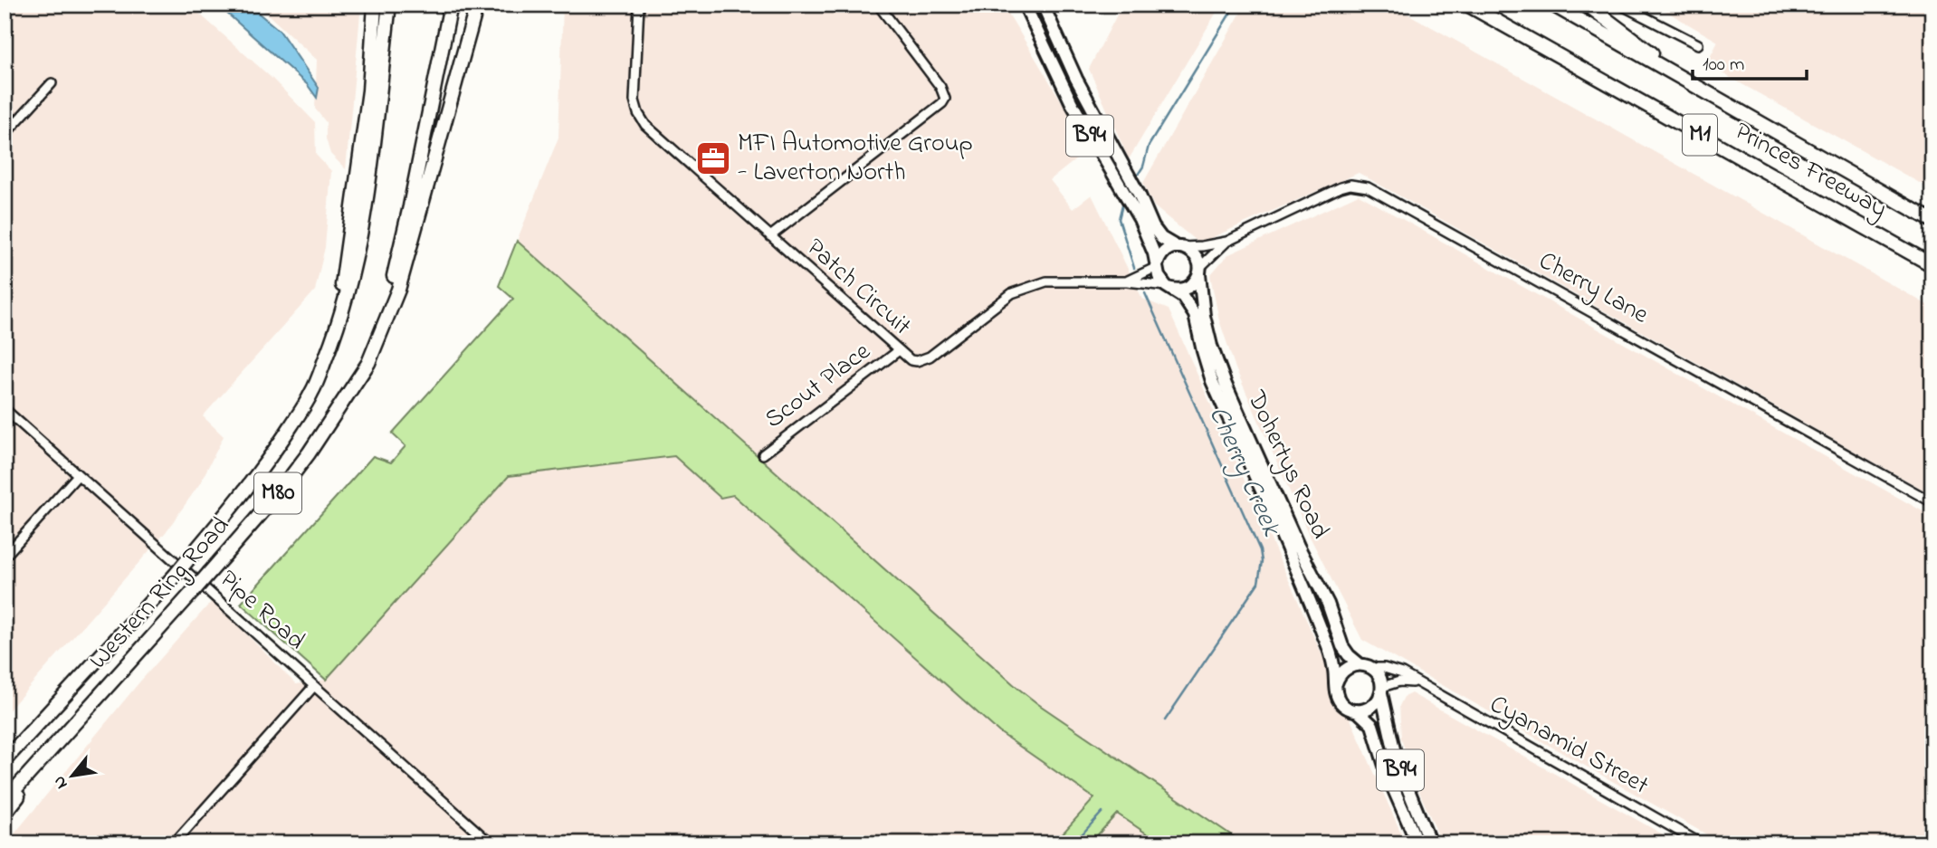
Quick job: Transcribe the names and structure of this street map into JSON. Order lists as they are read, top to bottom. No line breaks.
{"streets":{"highway":["M1","Princes Freeway","M80","Western Ring Road"],"main road":["B94","Dohertys Road"],"street":["Patch Circuit","Cherry Lane","Scout Place","Pipe Road","Cyanamid Street"]},"crossings":[["B94","Patch Circuit"],["B94","Cherry Lane"],["B94","Dohertys Road"],["B94","Cyanamid Street"],["Patch Circuit","Cherry Lane"],["Patch Circuit","Scout Place"],["Patch Circuit","Dohertys Road"],["Cherry Lane","Dohertys Road"],["Dohertys Road","Cyanamid Street"]],"water":["Cherry Creek"],"places":{"office":["MFI Automotive Group - Laverton North"]},"scale_bar":"100 m","north":"bottom left"}
